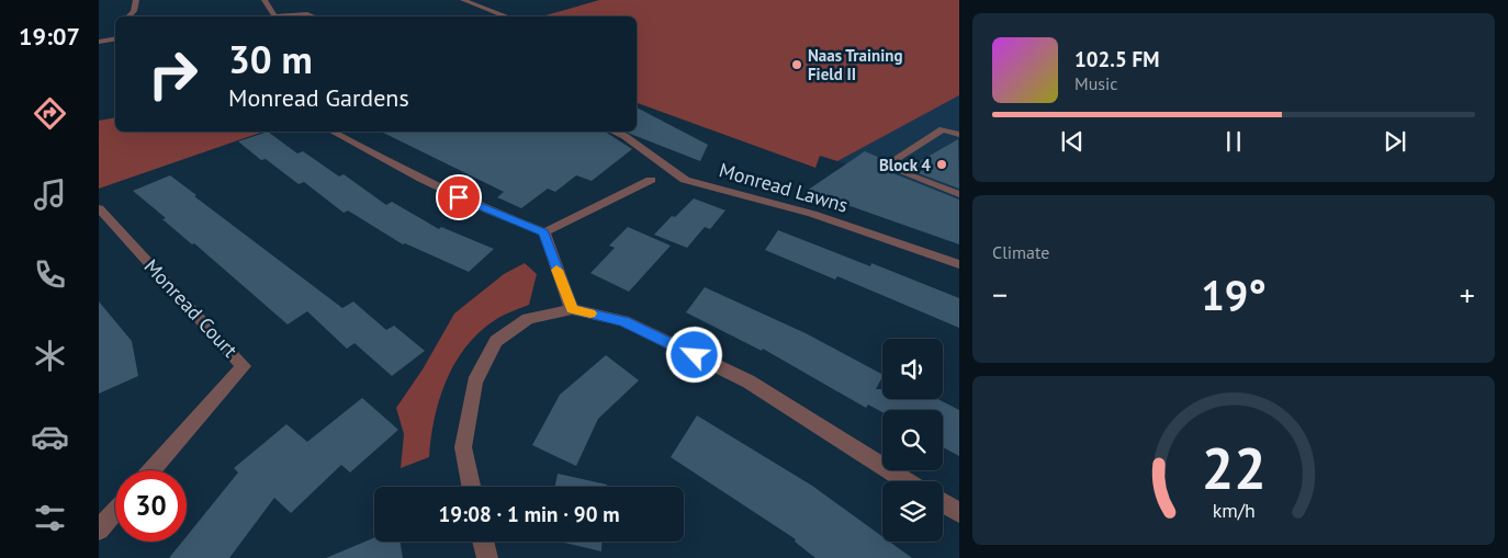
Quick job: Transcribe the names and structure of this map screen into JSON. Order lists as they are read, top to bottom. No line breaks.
{"streets":{"street":["Monread Lawns","Monread Court"]},"places":["Naas Training Field II","Block 4"],"page":{"tabs":"19:07","turn":["30 m","Monread Gardens"],"song":["102.5 FM","Music"],"tile":"Climate","heat":["−","19°","+"],"limit":"30","trip":"19:08 · 1 min · 90 m","gauge":["22","km/h"]}}
